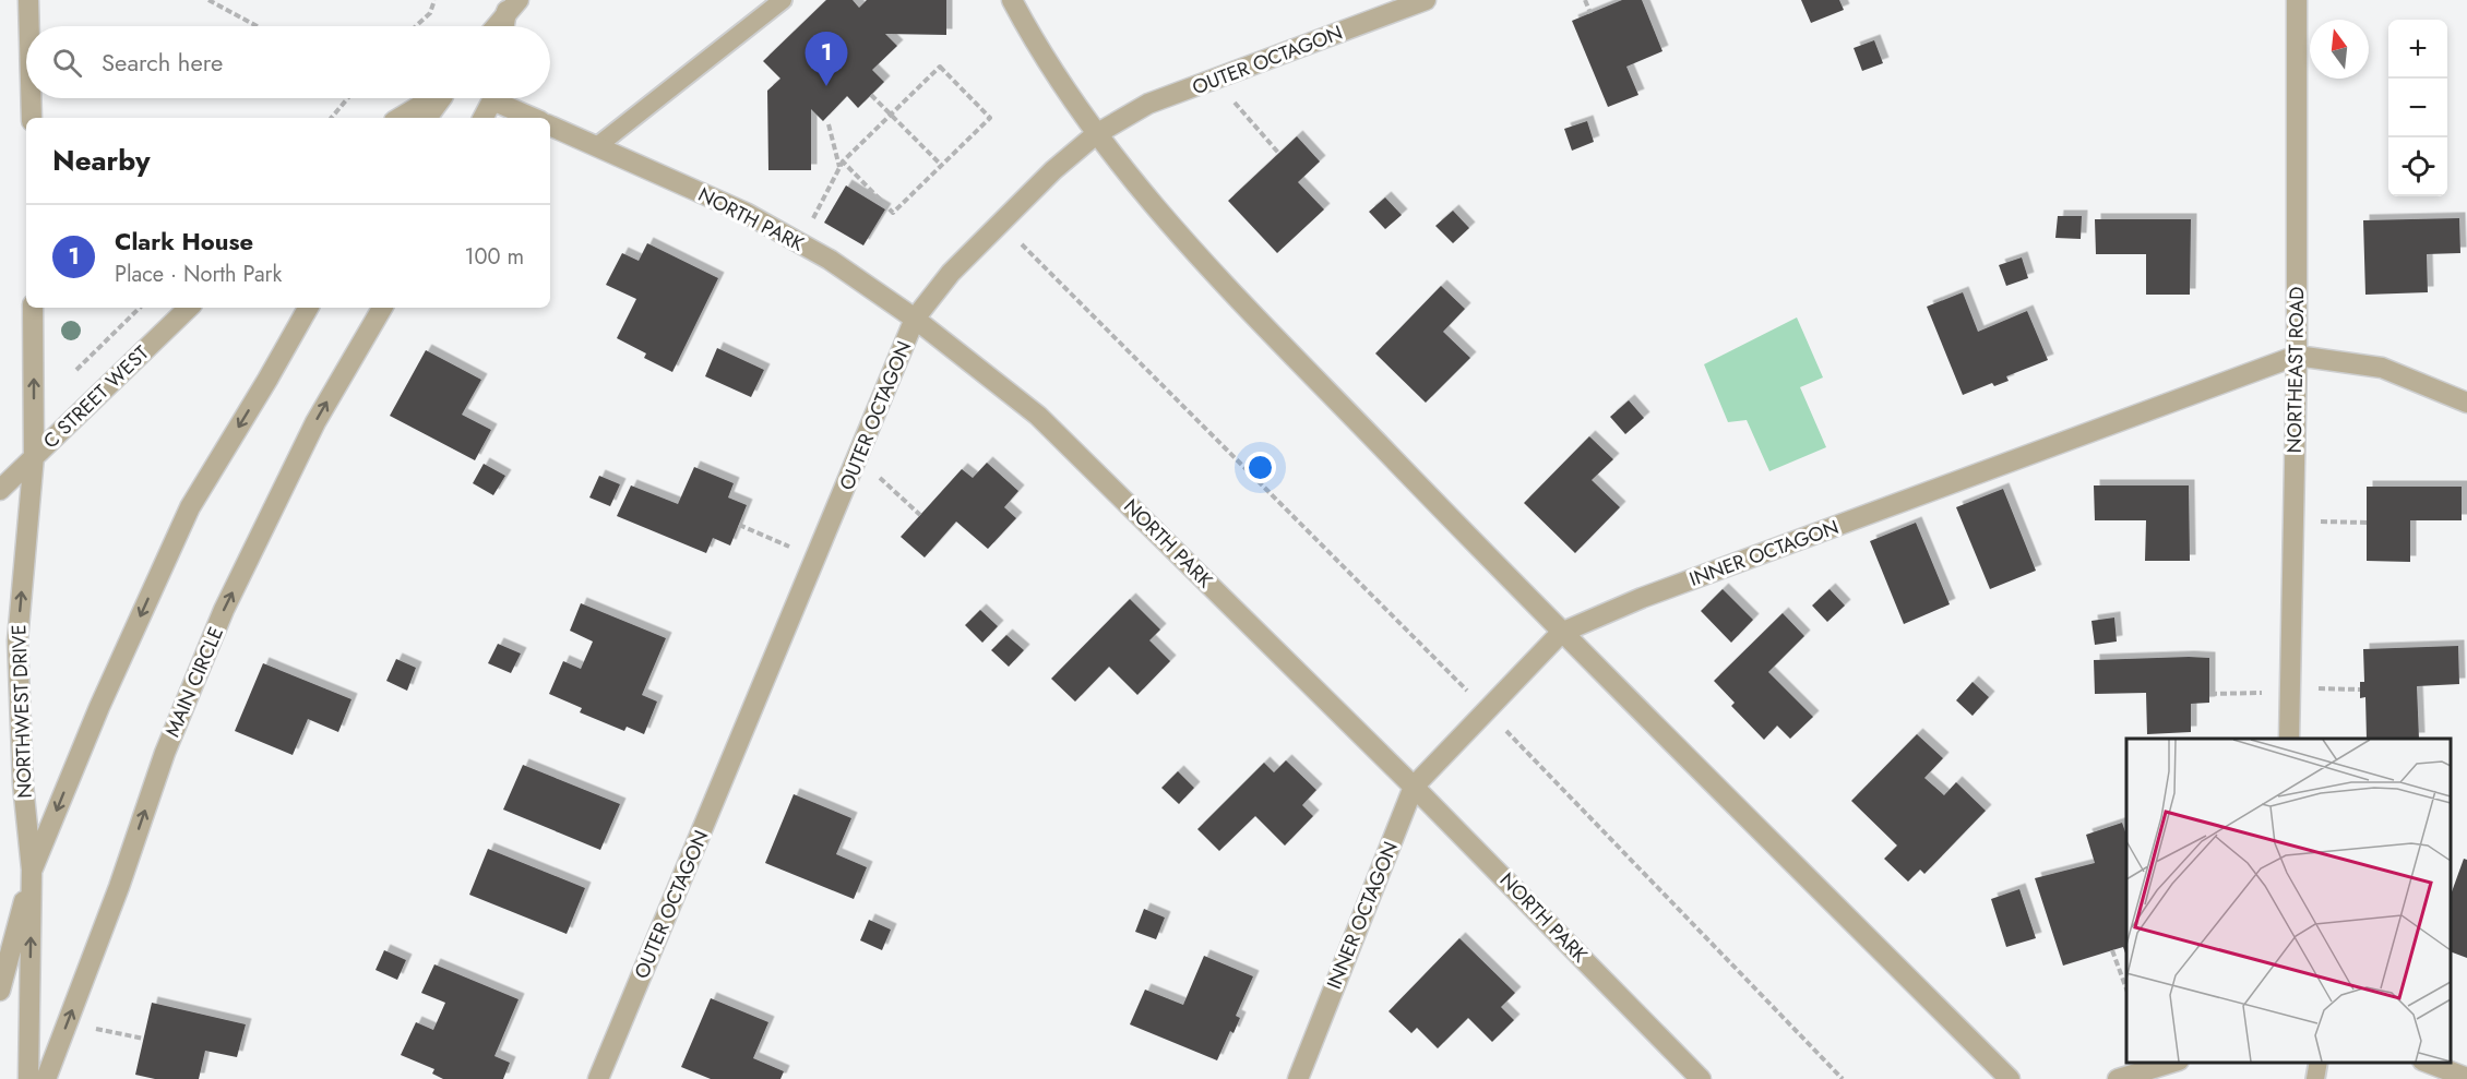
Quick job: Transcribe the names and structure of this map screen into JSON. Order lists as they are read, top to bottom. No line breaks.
{"streets":{"street":["OUTER OCTAGON","NORTH PARK","NORTHEAST ROAD","C STREET WEST","INNER OCTAGON","MAIN CIRCLE","NORTHWEST DRIVE"]},"crossings":[["OUTER OCTAGON","NORTH PARK"],["NORTH PARK","INNER OCTAGON"],["NORTHEAST ROAD","INNER OCTAGON"],["C STREET WEST","NORTHWEST DRIVE"]],"one_way":["NORTHWEST DRIVE"],"north":"top","page":{"map_buttons":["+","−"],"search":"Search here","pins":"1","heading":"Nearby","list":[{"mark":"1","name":"Clark House","note":"Place · North Park","value":"100 m"}]}}
